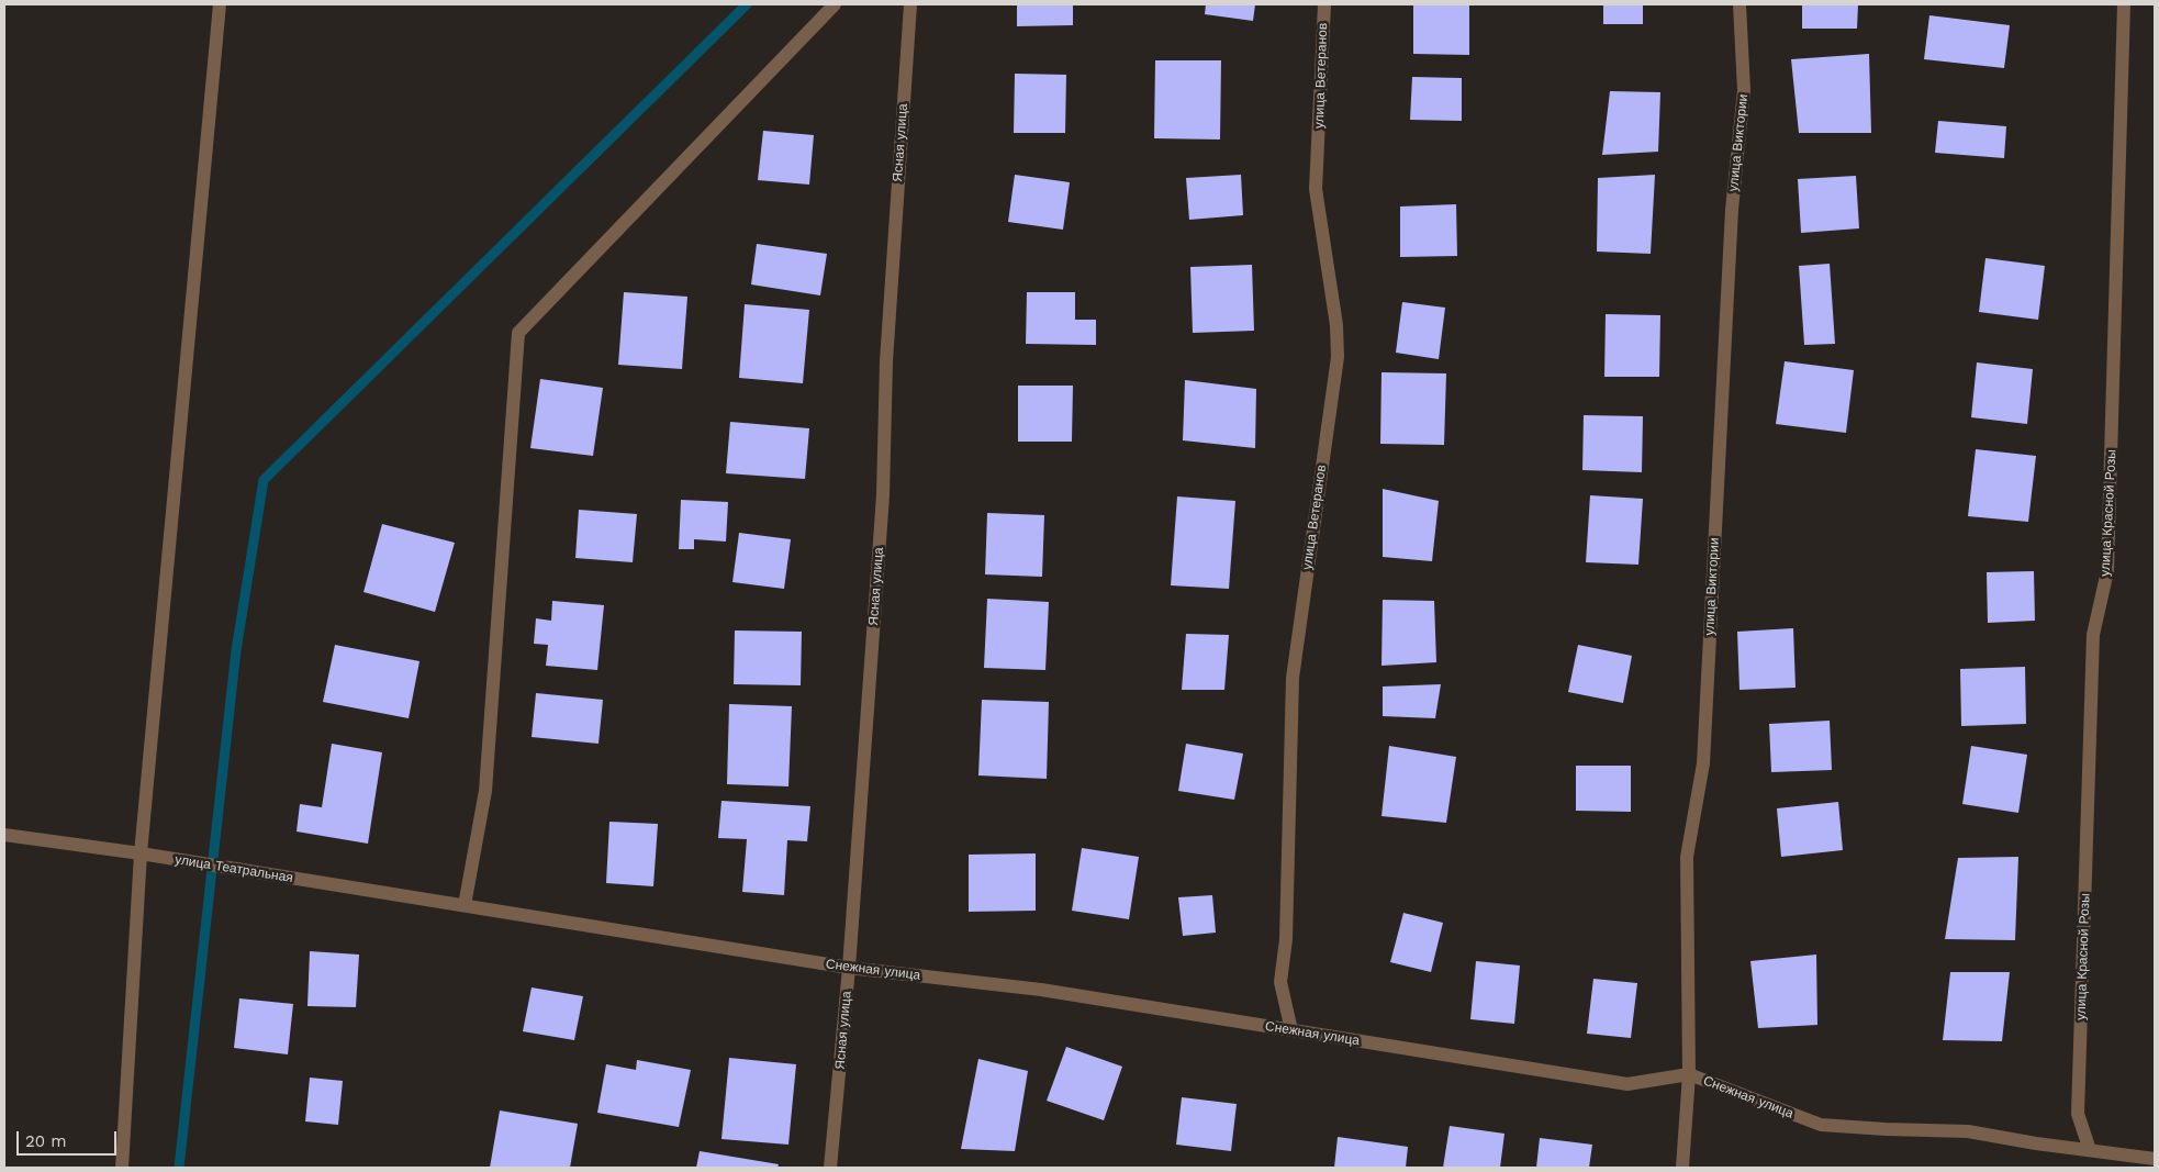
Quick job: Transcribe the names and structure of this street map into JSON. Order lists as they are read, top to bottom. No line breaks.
{"streets":{"street":["улица Ветеранов","Ясная улица","улица Виктории","улица Красной Розы","улица Театральная","Снежная улица"]},"crossings":[["улица Ветеранов","Снежная улица"],["Ясная улица","Снежная улица"],["улица Виктории","Снежная улица"],["улица Красной Розы","Снежная улица"],["улица Театральная","Снежная улица"]],"scale_bar":"20 m"}
